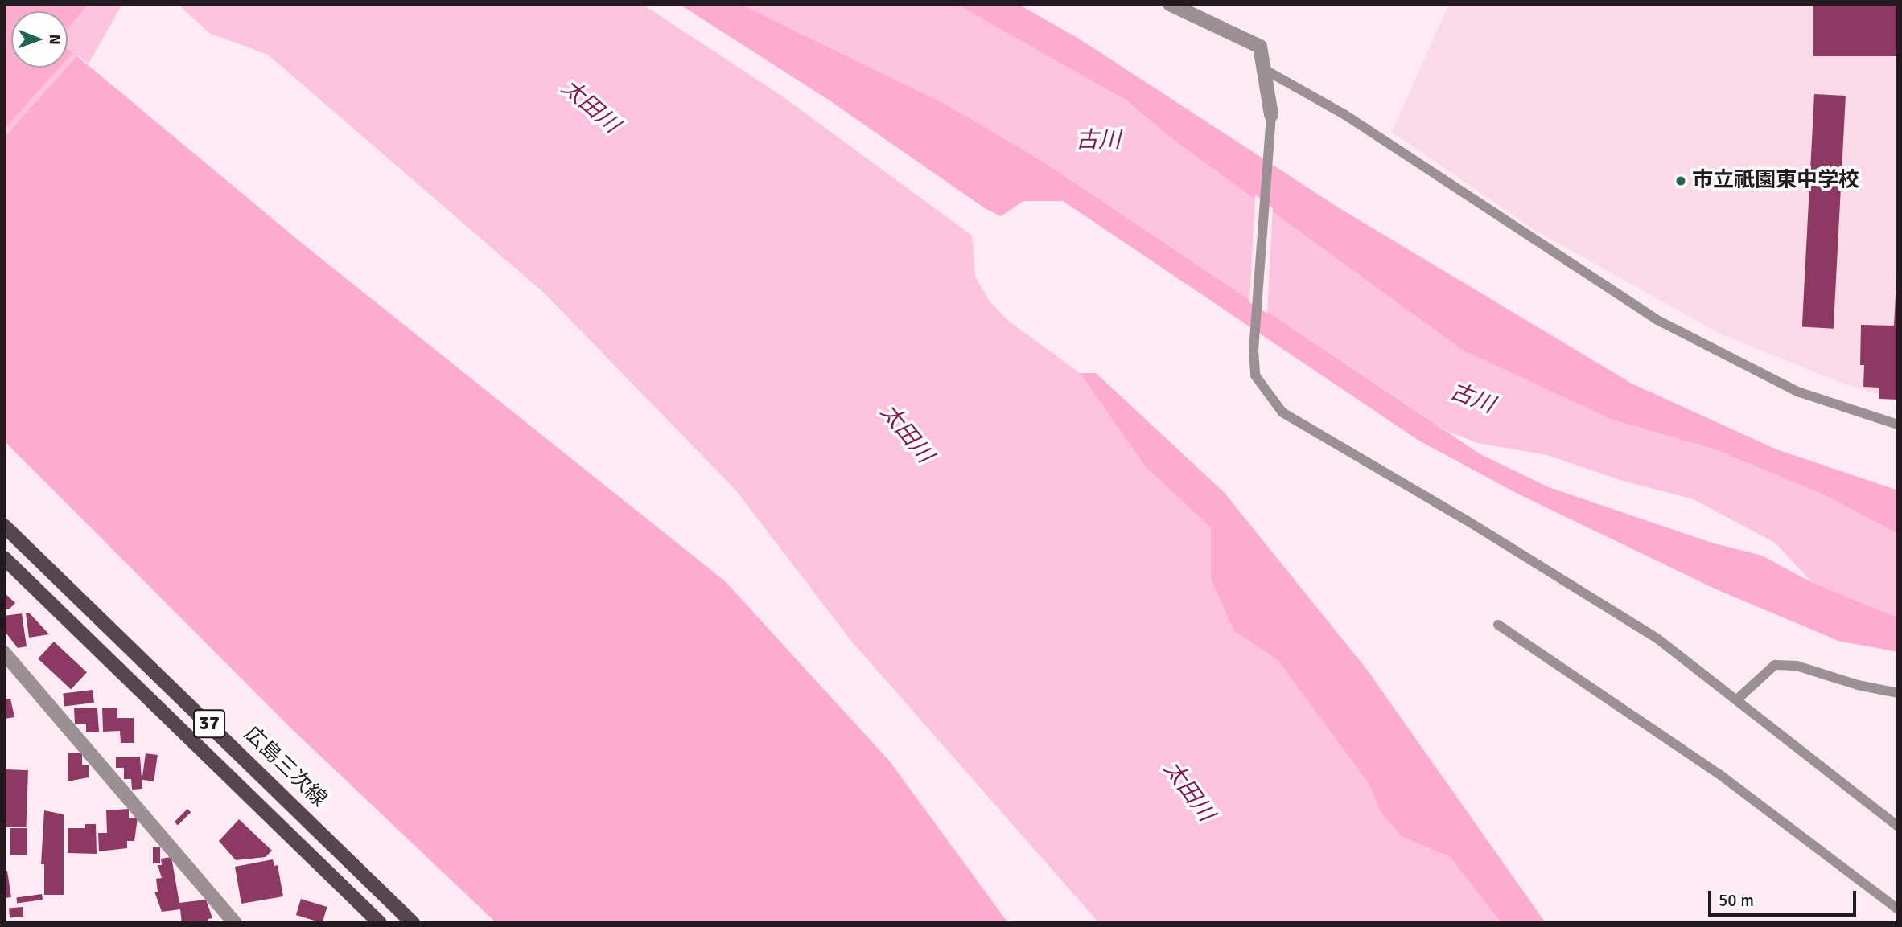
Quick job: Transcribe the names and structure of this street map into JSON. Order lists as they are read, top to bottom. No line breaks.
{"streets":{"main road":["37","広島三次線"]},"water":["太田川","古川"],"places":["市立祇園東中学校"],"scale_bar":"50 m","north":"right"}
